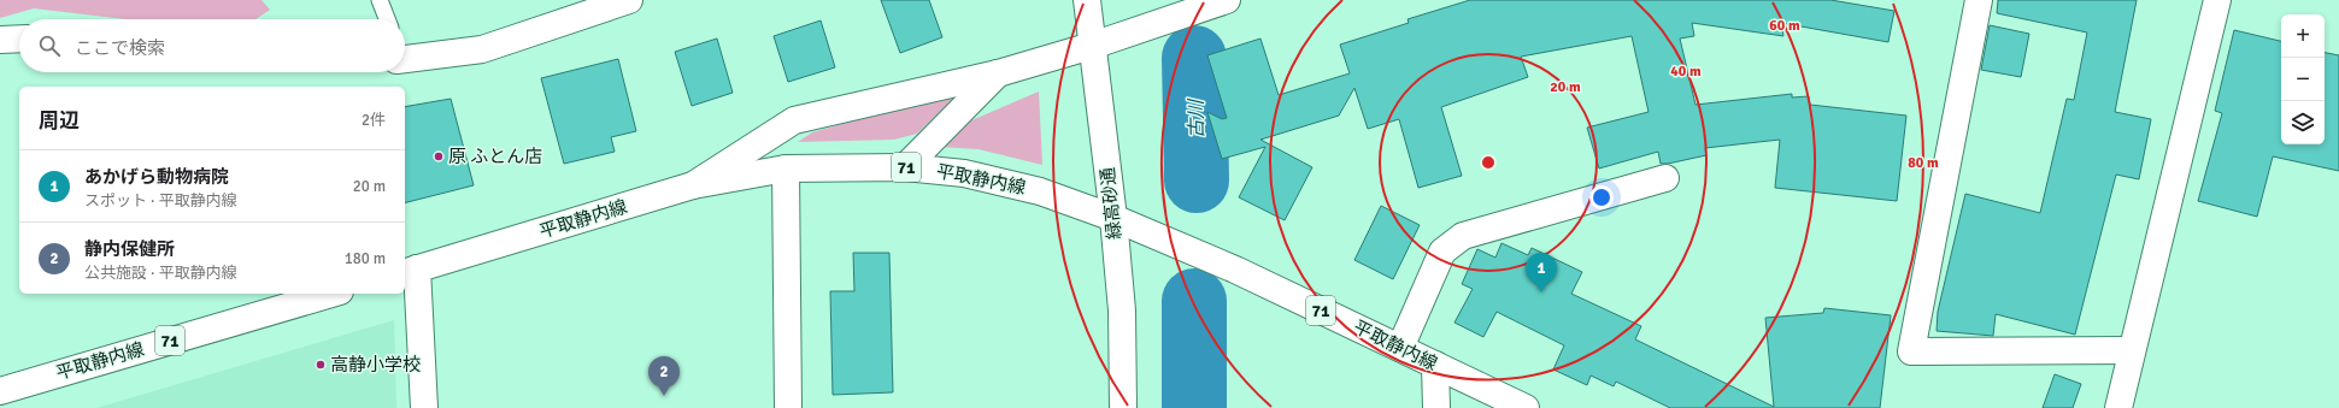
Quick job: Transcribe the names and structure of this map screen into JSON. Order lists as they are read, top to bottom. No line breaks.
{"streets":{"street":["71","平取静内線","緑高砂通"]},"crossings":[["平取静内線","緑高砂通"]],"water":["古川"],"places":["原 ふとん店","高静小学校"],"page":{"map_buttons":["+","−"],"search":"ここで検索","heading":["周辺","2件"],"list":[{"mark":"1","name":"あかげら動物病院","note":"スポット · 平取静内線","value":"20 m"},{"mark":"2","name":"静内保健所","note":"公共施設 · 平取静内線","value":"180 m"}],"pins":["1","2"]},"rings":["60 m","40 m","20 m","80 m"]}
